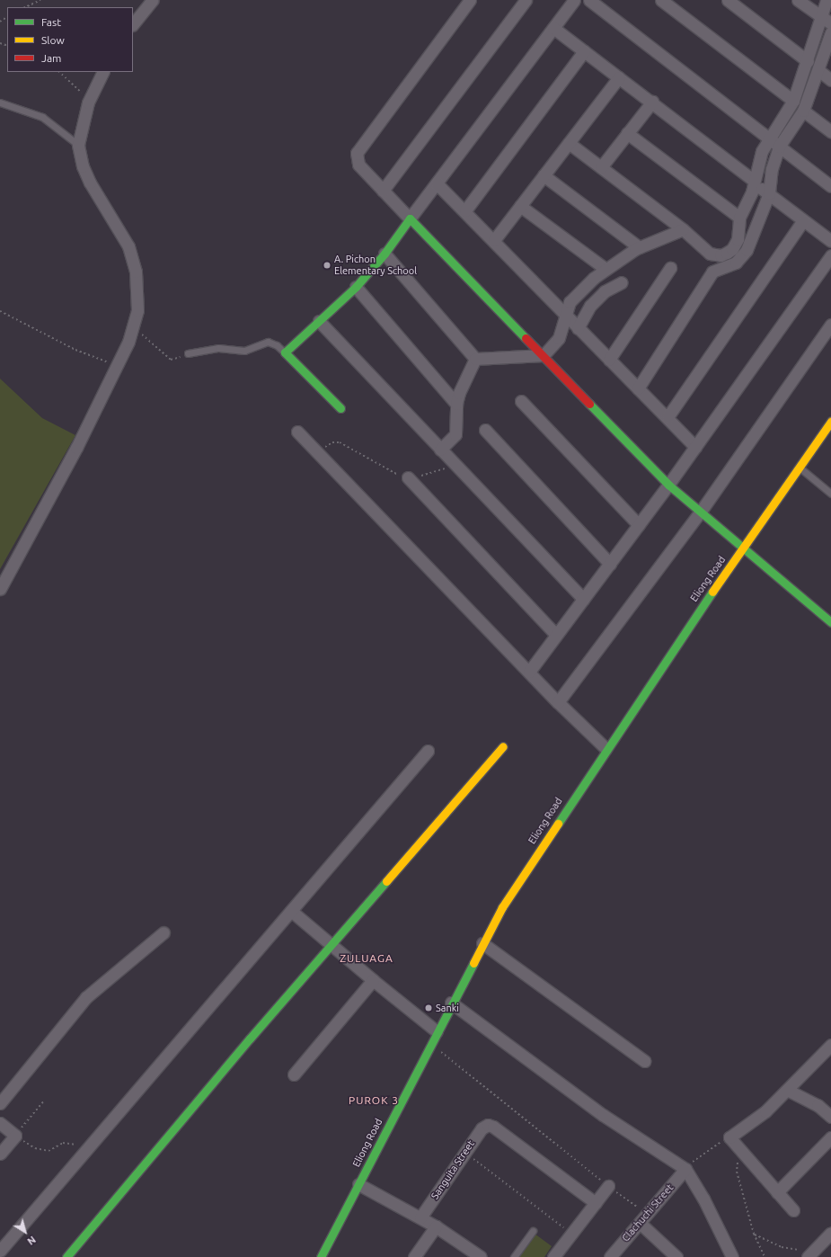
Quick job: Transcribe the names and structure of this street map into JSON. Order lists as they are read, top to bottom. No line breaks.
{"streets":{"street":["Eliong Road","Sanguita Street","Clachuchi Street"]},"districts":["ZULUAGA","PUROK 3"],"places":["A. Pichon Elementary School","Sanki"],"legend":["Fast","Slow","Jam"],"north":"bottom right"}
